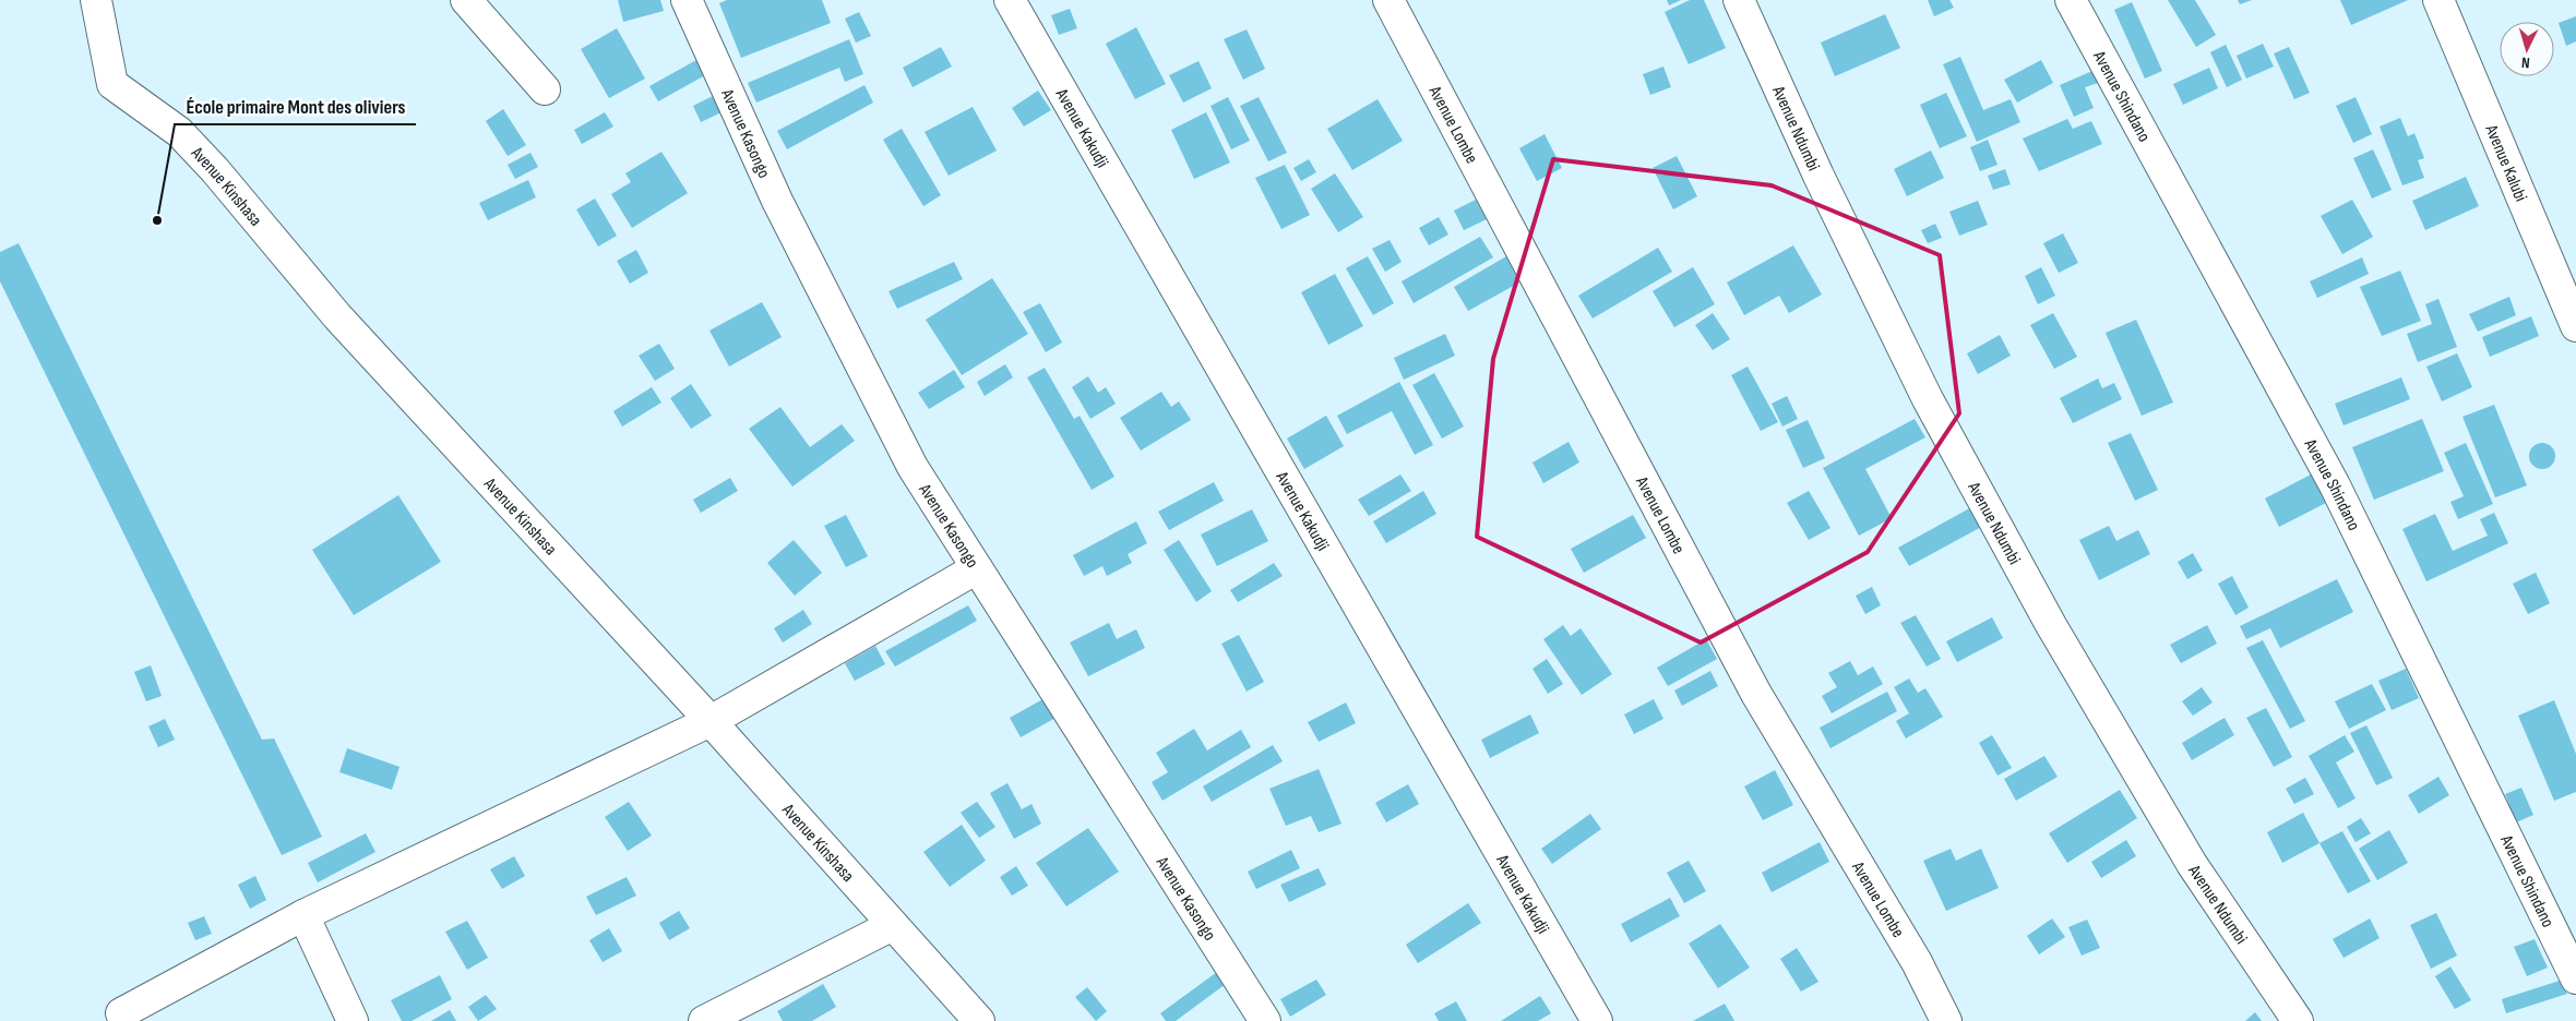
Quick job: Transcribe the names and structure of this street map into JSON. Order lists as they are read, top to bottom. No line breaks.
{"streets":{"street":["Avenue Shindano","Avenue Lombe","Avenue Kakudji","Avenue Ndumbi","Avenue Kasongo","Avenue Kalubi","Avenue Kinshasa"]},"places":["École primaire Mont des oliviers"],"north":"bottom"}
